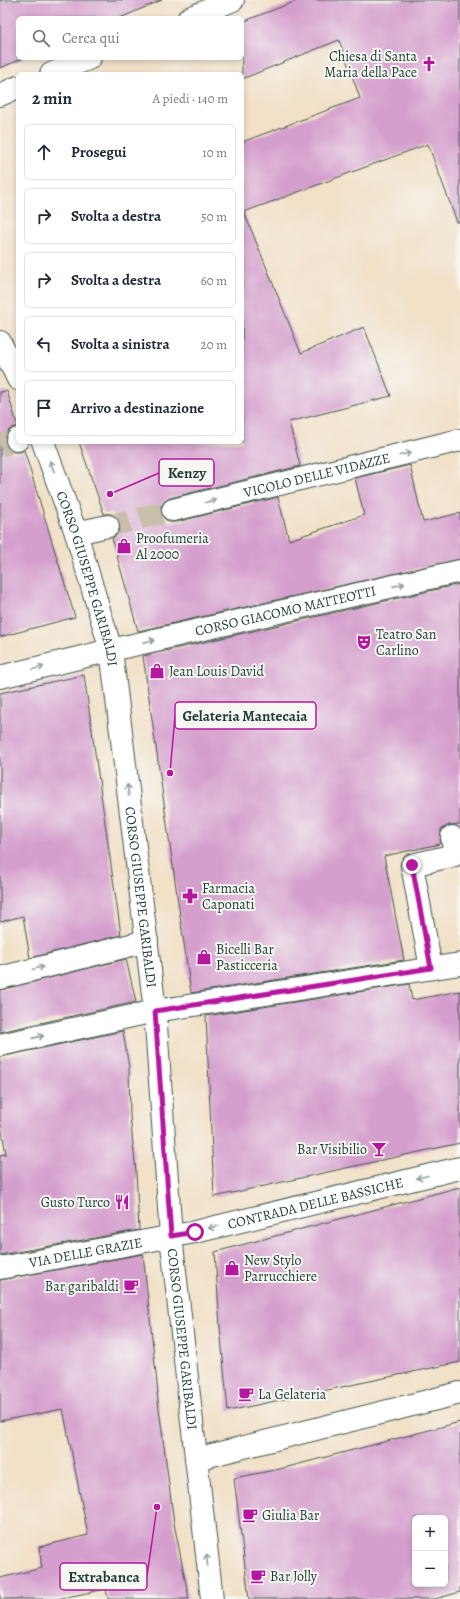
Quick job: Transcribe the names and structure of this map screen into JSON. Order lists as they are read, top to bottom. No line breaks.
{"streets":{"street":["VICOLO DELLE VIDAZZE","CORSO GIUSEPPE GARIBALDI","CORSO GIACOMO MATTEOTTI","CONTRADA DELLE BASSICHE","VIA DELLE GRAZIE"]},"crossings":[["CORSO GIUSEPPE GARIBALDI","CORSO GIACOMO MATTEOTTI"],["CORSO GIUSEPPE GARIBALDI","CONTRADA DELLE BASSICHE"],["CORSO GIUSEPPE GARIBALDI","VIA DELLE GRAZIE"],["CONTRADA DELLE BASSICHE","VIA DELLE GRAZIE"]],"one_way":["VICOLO DELLE VIDAZZE","CORSO GIUSEPPE GARIBALDI","CORSO GIACOMO MATTEOTTI","CONTRADA DELLE BASSICHE"],"places":{"church":["Chiesa di Santa Maria della Pace"],"other":["Kenzy","Gelateria Mantecaia","Extrabanca"],"shop":["Proofumeria Al 2000","Jean Louis David","Bicelli Bar Pasticceria","New Stylo Parrucchiere"],"theatre":["Teatro San Carlino"],"pharmacy":["Farmacia Caponati"],"bar":["Bar Visibilio"],"restaurant":["Gusto Turco"],"cafe":["Bar garibaldi","La Gelateria","Giulia Bar","Bar Jolly"]},"page":{"search":"Cerca qui","heading":["2 min","A piedi · 140 m"],"list":[["Prosegui","10 m"],["Svolta a destra","50 m"],["Svolta a destra","60 m"],["Svolta a sinistra","20 m"],"Arrivo a destinazione"],"map_buttons":["+","−"]}}
